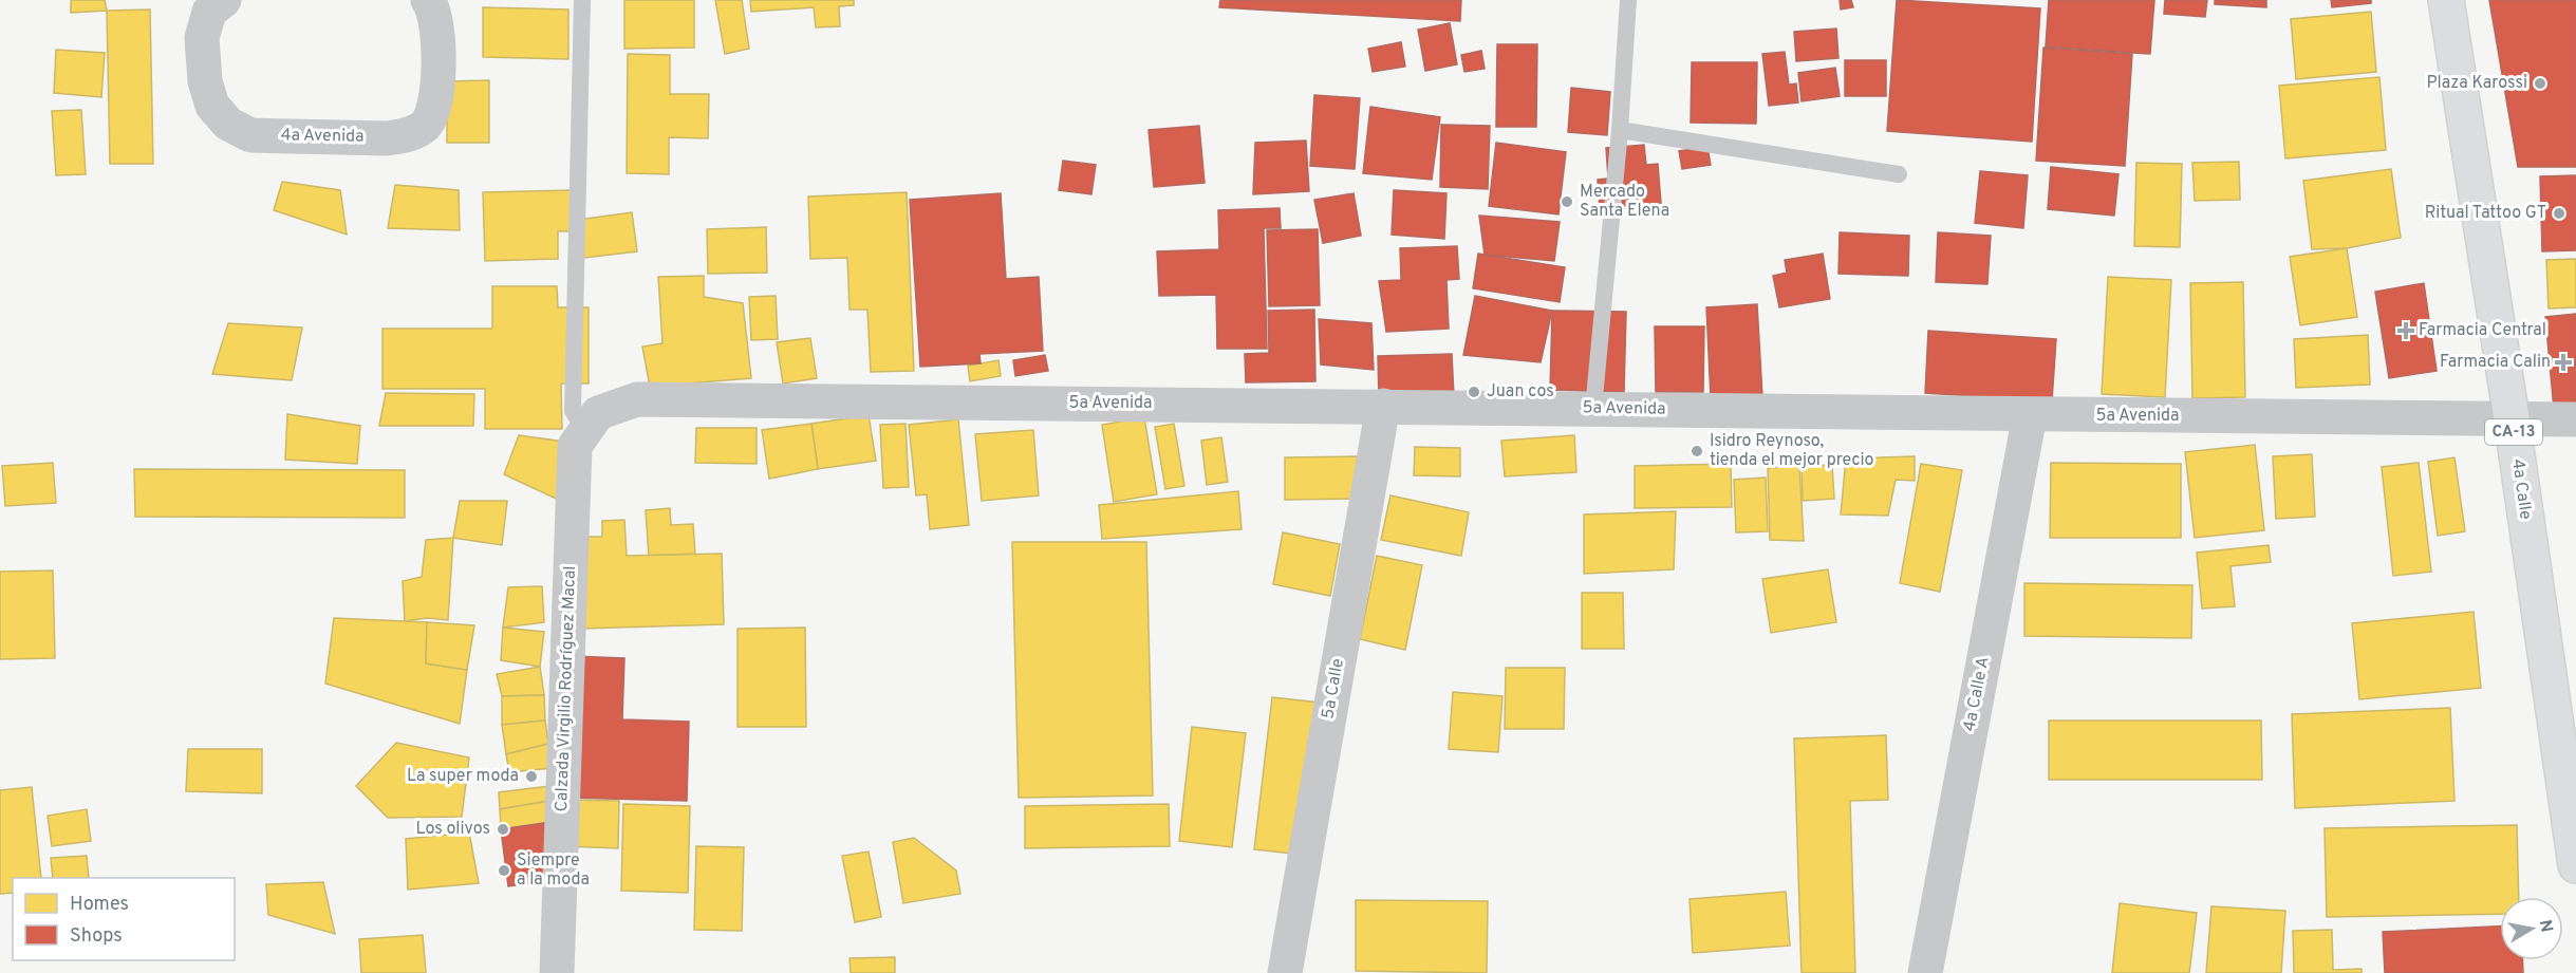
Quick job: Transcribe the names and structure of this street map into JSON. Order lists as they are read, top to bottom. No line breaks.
{"streets":{"main road":["CA-13","4a Calle"],"street":["4a Avenida","5a Avenida","Calzada Virgilio Rodríguez Macal","5a Calle","4a Calle A"]},"crossings":[["5a Avenida","4a Calle"],["5a Avenida","Calzada Virgilio Rodríguez Macal"],["5a Avenida","5a Calle"],["5a Avenida","4a Calle A"]],"places":{"other":["Plaza Karossi","Mercado Santa Elena","Ritual Tattoo GT","Juan cos","Isidro Reynoso, tienda el mejor precio","La super moda","Los olivos","Siempre a la moda"],"health":["Farmacia Central","Farmacia Calin"]},"legend":["Homes","Shops"],"north":"right"}
